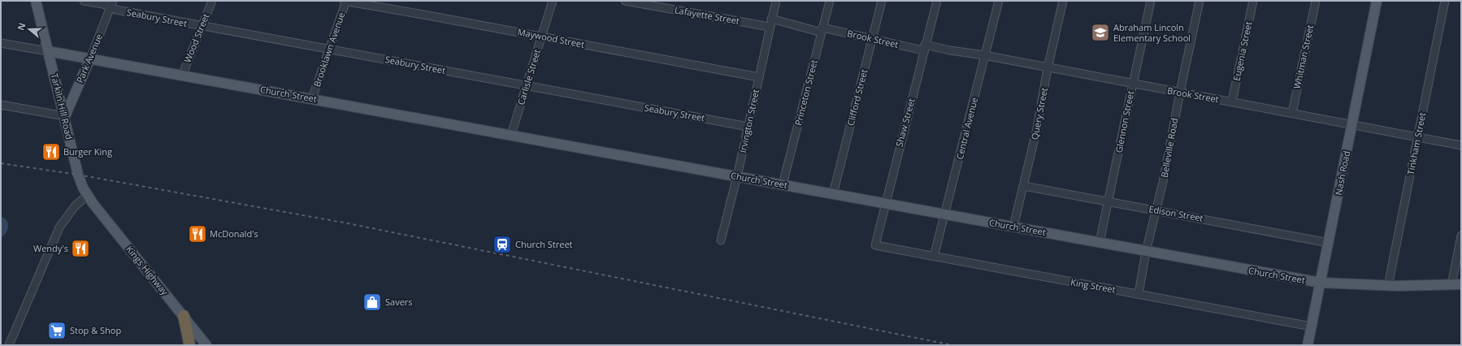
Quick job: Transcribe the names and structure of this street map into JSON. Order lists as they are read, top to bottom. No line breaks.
{"streets":{"main road":["Park Avenue","Church Street","Tarkiln Hill Road","Nash Road","Kings Highway"],"street":["Lafayette Street","Seabury Street","Wood Street","Maywood Street","Brook Street","Brooklawn Avenue","Eugenia Street","Whitman Street","Carlisle Street","Princeton Street","Clifford Street","Query Street","Irvington Street","Glennon Street","Shaw Street","Central Avenue","Tinkham Street","Belleville Road","Edison Street","King Street"]},"crossings":[["Lafayette Street","Irvington Street"],["Seabury Street","Wood Street"],["Seabury Street","Brooklawn Avenue"],["Seabury Street","Park Avenue"],["Seabury Street","Carlisle Street"],["Seabury Street","Irvington Street"],["Wood Street","Church Street"],["Maywood Street","Brooklawn Avenue"],["Maywood Street","Carlisle Street"],["Maywood Street","Irvington Street"],["Brook Street","Eugenia Street"],["Brook Street","Whitman Street"],["Brook Street","Princeton Street"],["Brook Street","Clifford Street"],["Brook Street","Query Street"],["Brook Street","Irvington Street"],["Brook Street","Glennon Street"],["Brook Street","Shaw Street"],["Brook Street","Central Avenue"],["Brook Street","Tinkham Street"],["Brook Street","Belleville Road"],["Brook Street","Nash Road"],["Brooklawn Avenue","Church Street"],["Park Avenue","Church Street"],["Park Avenue","Tarkiln Hill Road"],["Carlisle Street","Church Street"],["Princeton Street","Church Street"],["Church Street","Clifford Street"],["Church Street","Tarkiln Hill Road"],["Church Street","Query Street"],["Church Street","Irvington Street"],["Church Street","Glennon Street"],["Church Street","Shaw Street"],["Church Street","Central Avenue"],["Church Street","Tinkham Street"],["Church Street","Belleville Road"],["Church Street","Nash Road"],["Tarkiln Hill Road","Kings Highway"],["Query Street","Edison Street"],["Glennon Street","Edison Street"],["Shaw Street","King Street"],["Central Avenue","King Street"],["Belleville Road","Edison Street"],["Belleville Road","King Street"],["Nash Road","Edison Street"],["Nash Road","King Street"]],"places":{"school or university":["Abraham Lincoln Elementary School"],"restaurant":["Burger King","McDonald's","Wendy's"],"station":["Church Street"],"shop":["Savers"],"supermarket":["Stop & Shop"]},"north":"left"}
